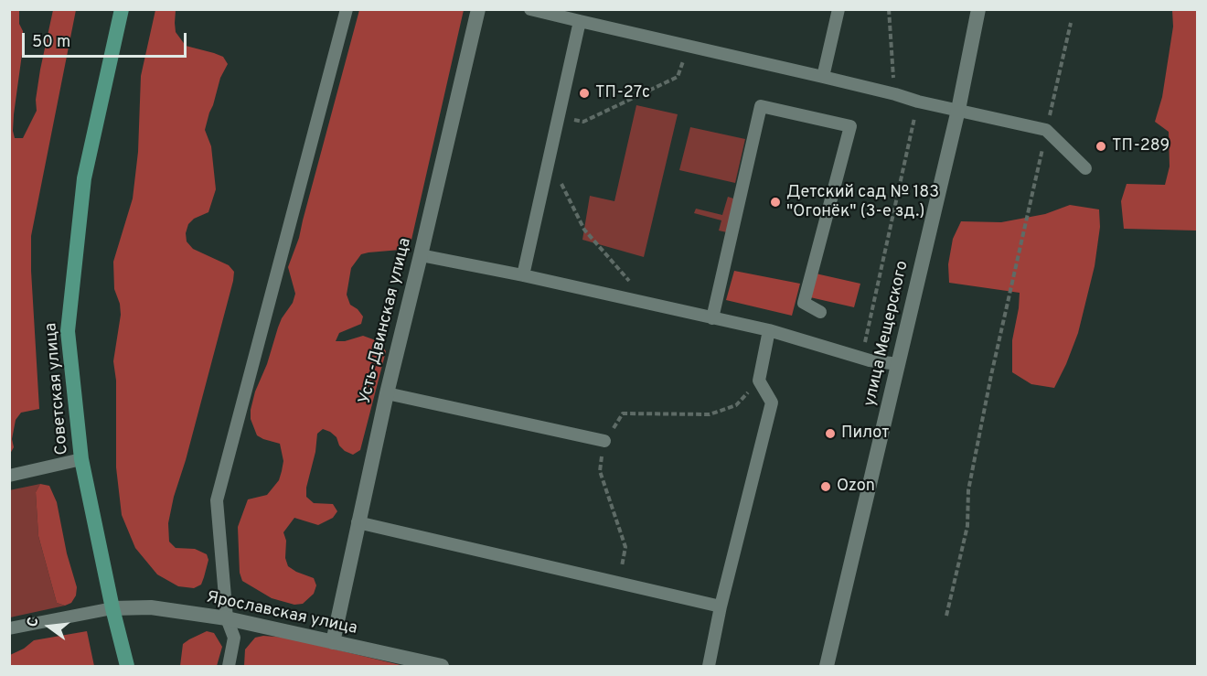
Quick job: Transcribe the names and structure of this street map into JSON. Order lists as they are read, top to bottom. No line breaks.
{"streets":{"main road":["Советская улица"],"street":["Усть-Двинская улица","улица Мещерского","Ярославская улица"]},"crossings":[["Усть-Двинская улица","Ярославская улица"],["Советская улица","Ярославская улица"]],"places":["ТП-27c","ТП-289","Детский сад № 183 \"Огонёк\" (3-е зд.)","Пилот","Ozon"],"scale_bar":"50 m","north":"left"}
